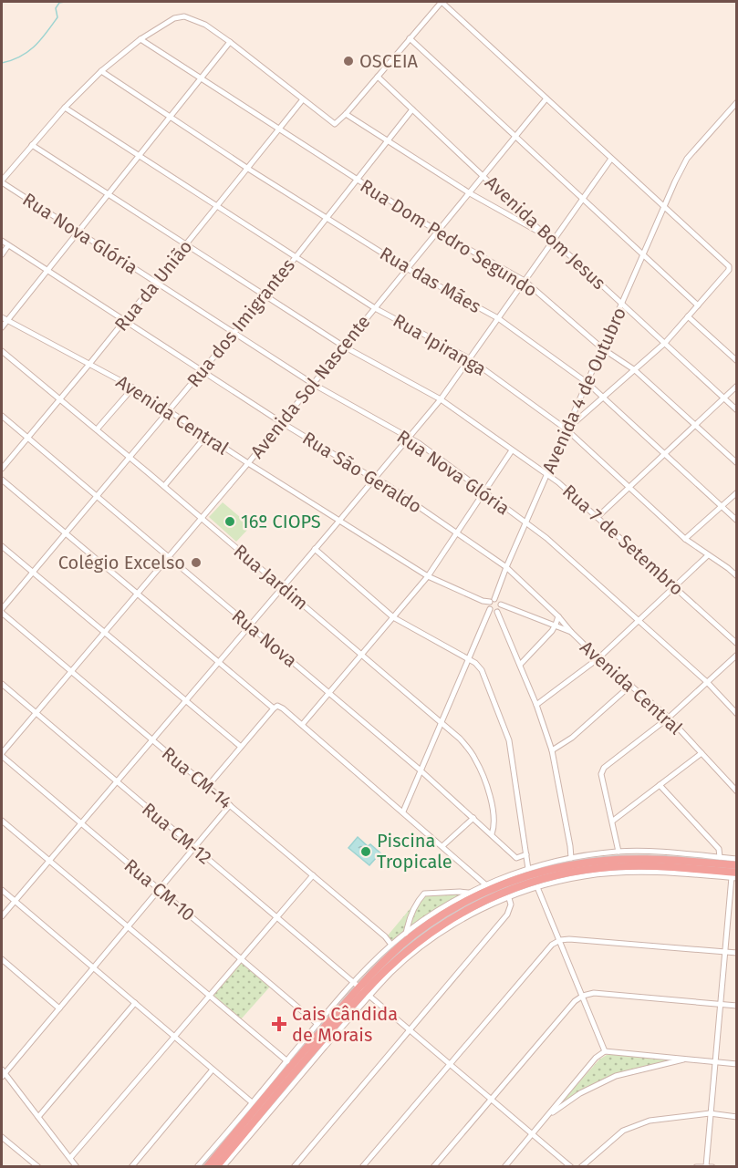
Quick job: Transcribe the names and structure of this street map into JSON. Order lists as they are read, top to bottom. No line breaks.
{"streets":{"street":["Avenida Bom Jesus","Rua Nova Glória","Rua Dom Pedro Segundo","Rua das Mães","Rua da União","Rua dos Imigrantes","Rua Ipiranga","Avenida Sol Nascente","Avenida 4 de Outubro","Avenida Central","Rua São Geraldo","Rua 7 de Setembro","Rua Jardim","Rua Nova","Rua CM-14","Rua CM-12","Rua CM-10"]},"crossings":[["Avenida Bom Jesus","Rua dos Imigrantes"],["Avenida Bom Jesus","Avenida Sol Nascente"],["Avenida Bom Jesus","Avenida 4 de Outubro"],["Rua Nova Glória","Rua da União"],["Rua Nova Glória","Rua dos Imigrantes"],["Rua Nova Glória","Avenida Sol Nascente"],["Rua Nova Glória","Avenida 4 de Outubro"],["Rua Dom Pedro Segundo","Rua da União"],["Rua Dom Pedro Segundo","Rua dos Imigrantes"],["Rua Dom Pedro Segundo","Avenida Sol Nascente"],["Rua Dom Pedro Segundo","Avenida 4 de Outubro"],["Rua das Mães","Rua da União"],["Rua das Mães","Rua dos Imigrantes"],["Rua das Mães","Avenida Sol Nascente"],["Rua das Mães","Avenida 4 de Outubro"],["Rua da União","Rua Ipiranga"],["Rua da União","Avenida Central"],["Rua da União","Rua São Geraldo"],["Rua da União","Rua 7 de Setembro"],["Rua da União","Rua Jardim"],["Rua da União","Rua Nova"],["Rua dos Imigrantes","Rua Ipiranga"],["Rua dos Imigrantes","Avenida Central"],["Rua dos Imigrantes","Rua São Geraldo"],["Rua dos Imigrantes","Rua 7 de Setembro"],["Rua dos Imigrantes","Rua Jardim"],["Rua dos Imigrantes","Rua Nova"],["Rua dos Imigrantes","Rua CM-14"],["Rua Ipiranga","Avenida Sol Nascente"],["Rua Ipiranga","Avenida 4 de Outubro"],["Avenida Sol Nascente","Avenida Central"],["Avenida Sol Nascente","Rua São Geraldo"],["Avenida Sol Nascente","Rua 7 de Setembro"],["Avenida Sol Nascente","Rua Jardim"],["Avenida Sol Nascente","Rua Nova"],["Avenida Sol Nascente","Rua CM-14"],["Avenida Sol Nascente","Rua CM-12"],["Avenida Sol Nascente","Rua CM-10"],["Avenida 4 de Outubro","Avenida Central"],["Avenida 4 de Outubro","Rua São Geraldo"],["Avenida 4 de Outubro","Rua 7 de Setembro"],["Avenida 4 de Outubro","Rua Jardim"],["Avenida 4 de Outubro","Rua Nova"],["Avenida Central","Rua São Geraldo"],["Rua Jardim","Rua Nova"]],"places":{"other":["OSCEIA","16º CIOPS","Colégio Excelso","Piscina Tropicale"],"health":["Cais Cândida de Morais"]}}
